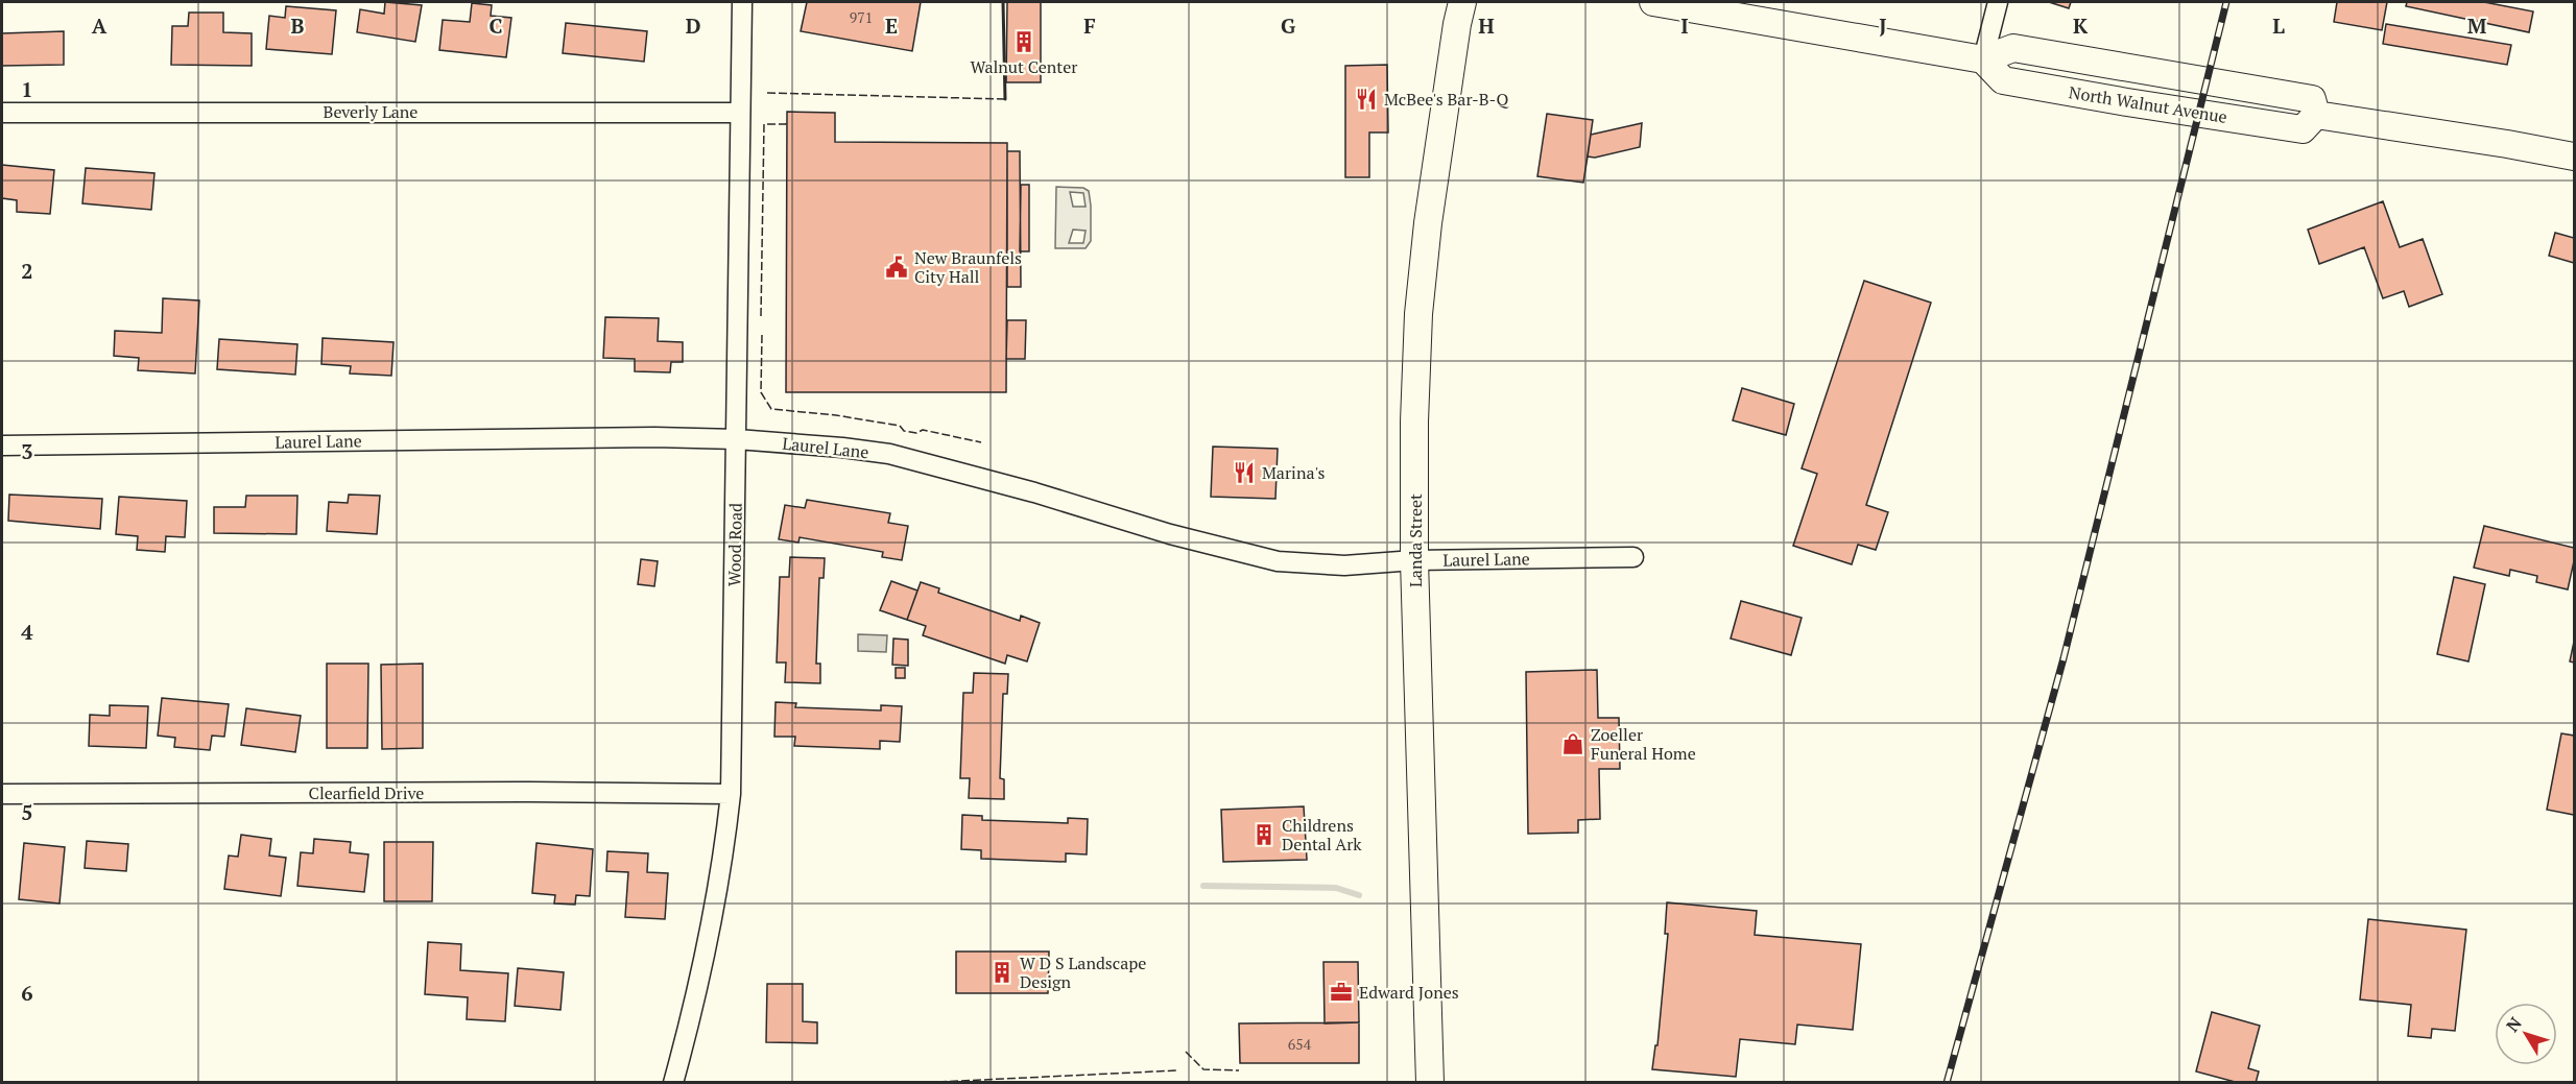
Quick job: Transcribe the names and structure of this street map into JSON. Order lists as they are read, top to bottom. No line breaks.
{"streets":{"street":["North Walnut Avenue","Beverly Lane","Laurel Lane","Landa Street","Wood Road","Clearfield Drive"]},"crossings":[["Beverly Lane","Wood Road"],["Laurel Lane","Landa Street"],["Laurel Lane","Wood Road"],["Wood Road","Clearfield Drive"]],"places":{"building":["Walnut Center","Childrens Dental Ark","W D S Landscape Design"],"restaurant":["McBee's Bar-B-Q","Marina's"],"public building":["New Braunfels City Hall"],"shop":["Zoeller Funeral Home"],"office":["Edward Jones"]},"house_numbers":["971","654"],"north":"top left","grid":{"columns":["A","B","C","D","E","F","G","H","I","J","K","L","M"],"rows":["1","2","3","4","5","6"]}}
